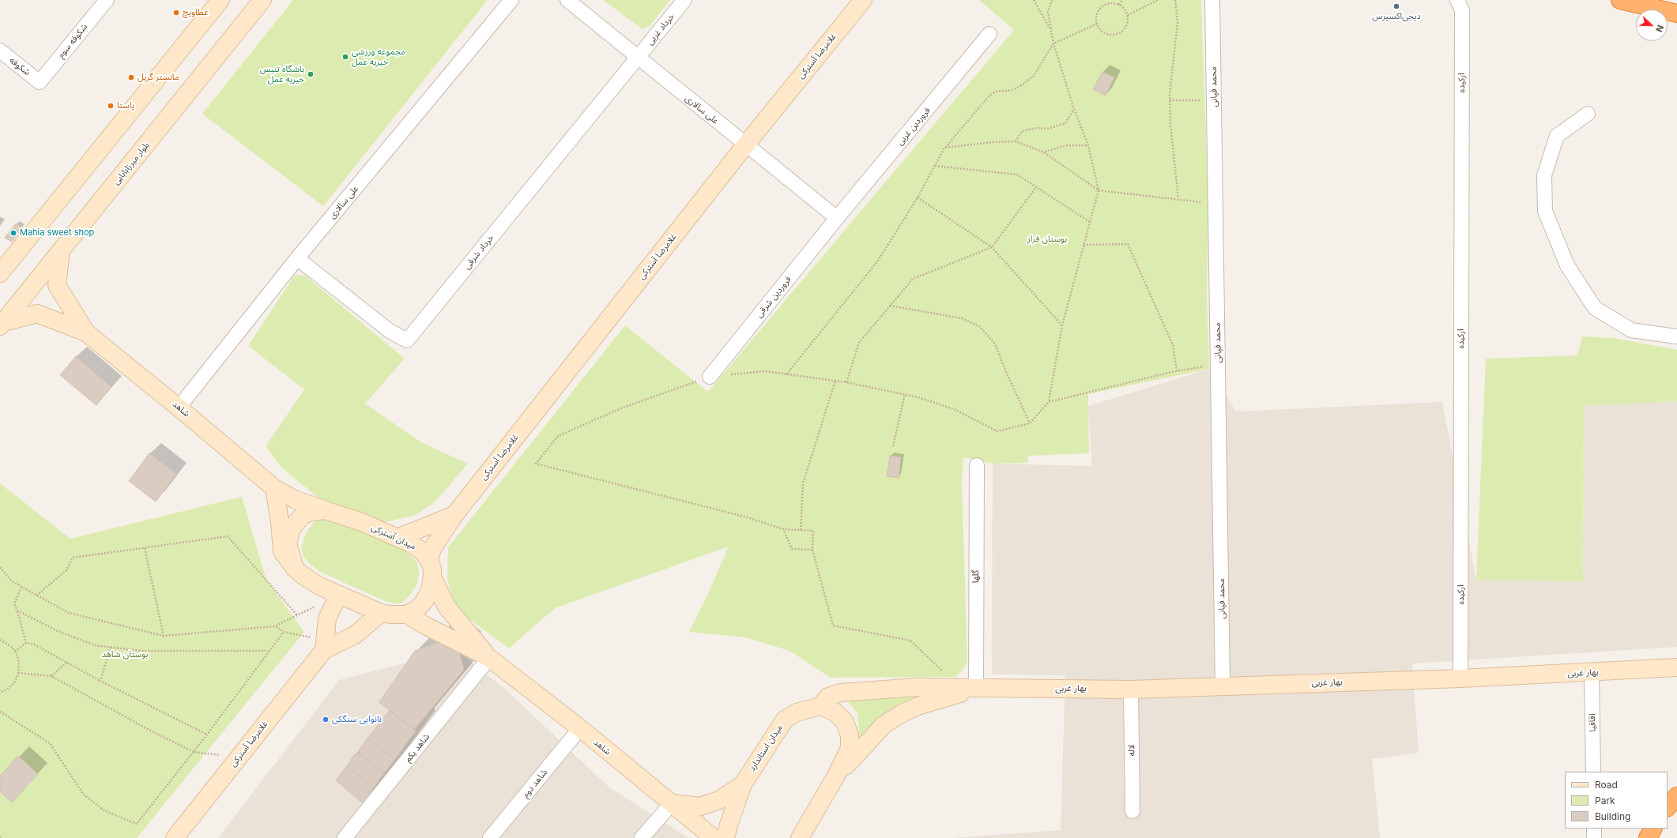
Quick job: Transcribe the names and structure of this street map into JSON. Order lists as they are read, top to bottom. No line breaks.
{"streets":{"street":["خرداد غربی","شکوفه سوم","غلامرضا آسترکی","شکوفه","ارکیده","محمد قپانی","علی سالاری","فروردین غربی","بلوار میرزابابایی","خرداد شرقی","فروردین شرقی","شاهد","میدان آسترکی","گلها","بهار غربی","اقاقیا","شاهد یکم","میدان استاندارد","لاله","شاهد دوم"]},"crossings":[["خرداد غربی","علی سالاری"],["خرداد غربی","خرداد شرقی"],["شکوفه سوم","شکوفه"],["غلامرضا آسترکی","علی سالاری"],["غلامرضا آسترکی","میدان آسترکی"],["ارکیده","بهار غربی"],["محمد قپانی","بهار غربی"],["علی سالاری","فروردین غربی"],["علی سالاری","خرداد شرقی"],["علی سالاری","فروردین شرقی"],["علی سالاری","شاهد"],["فروردین غربی","فروردین شرقی"],["بلوار میرزابابایی","شاهد"],["شاهد","میدان آسترکی"],["شاهد","شاهد یکم"],["شاهد","شاهد دوم"],["گلها","بهار غربی"],["بهار غربی","اقاقیا"],["بهار غربی","میدان استاندارد"],["بهار غربی","لاله"]],"parks":["بوستان فراز","بوستان شاهد"],"places":["دیجی‌اکسپرس","عطاویچ","مجموعه ورزشی خیریه عمل","باشگاه تنیس خیریه عمل","مانستر گریل","پاستا","Mahia sweet shop","نانوایی سنگکی"],"legend":["Road","Park","Building"],"north":"right"}
